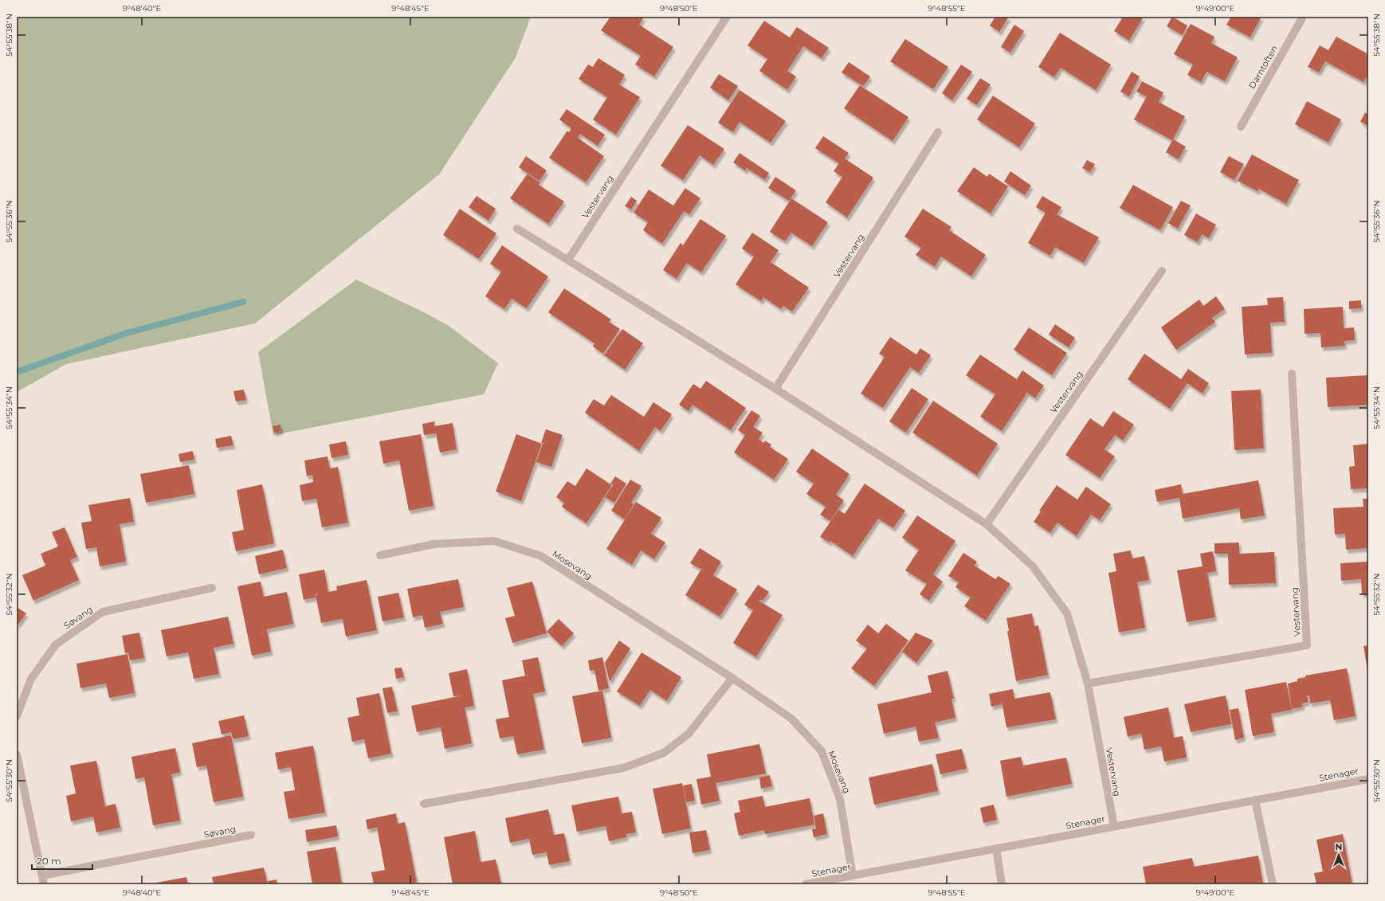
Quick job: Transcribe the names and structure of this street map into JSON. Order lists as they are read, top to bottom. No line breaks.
{"streets":{"street":["Damtoften","Vestervang","Mosevang","Søvang","Stenager"]},"crossings":[["Vestervang","Stenager"],["Mosevang","Stenager"]],"scale_bar":"20 m","north":"top","coordinates":["9°48'40\"E","9°48'45\"E","9°48'50\"E","9°48'55\"E","9°49'00\"E","54°55'38\"N","54°55'36\"N","54°55'34\"N","54°55'32\"N","54°55'30\"N"]}
